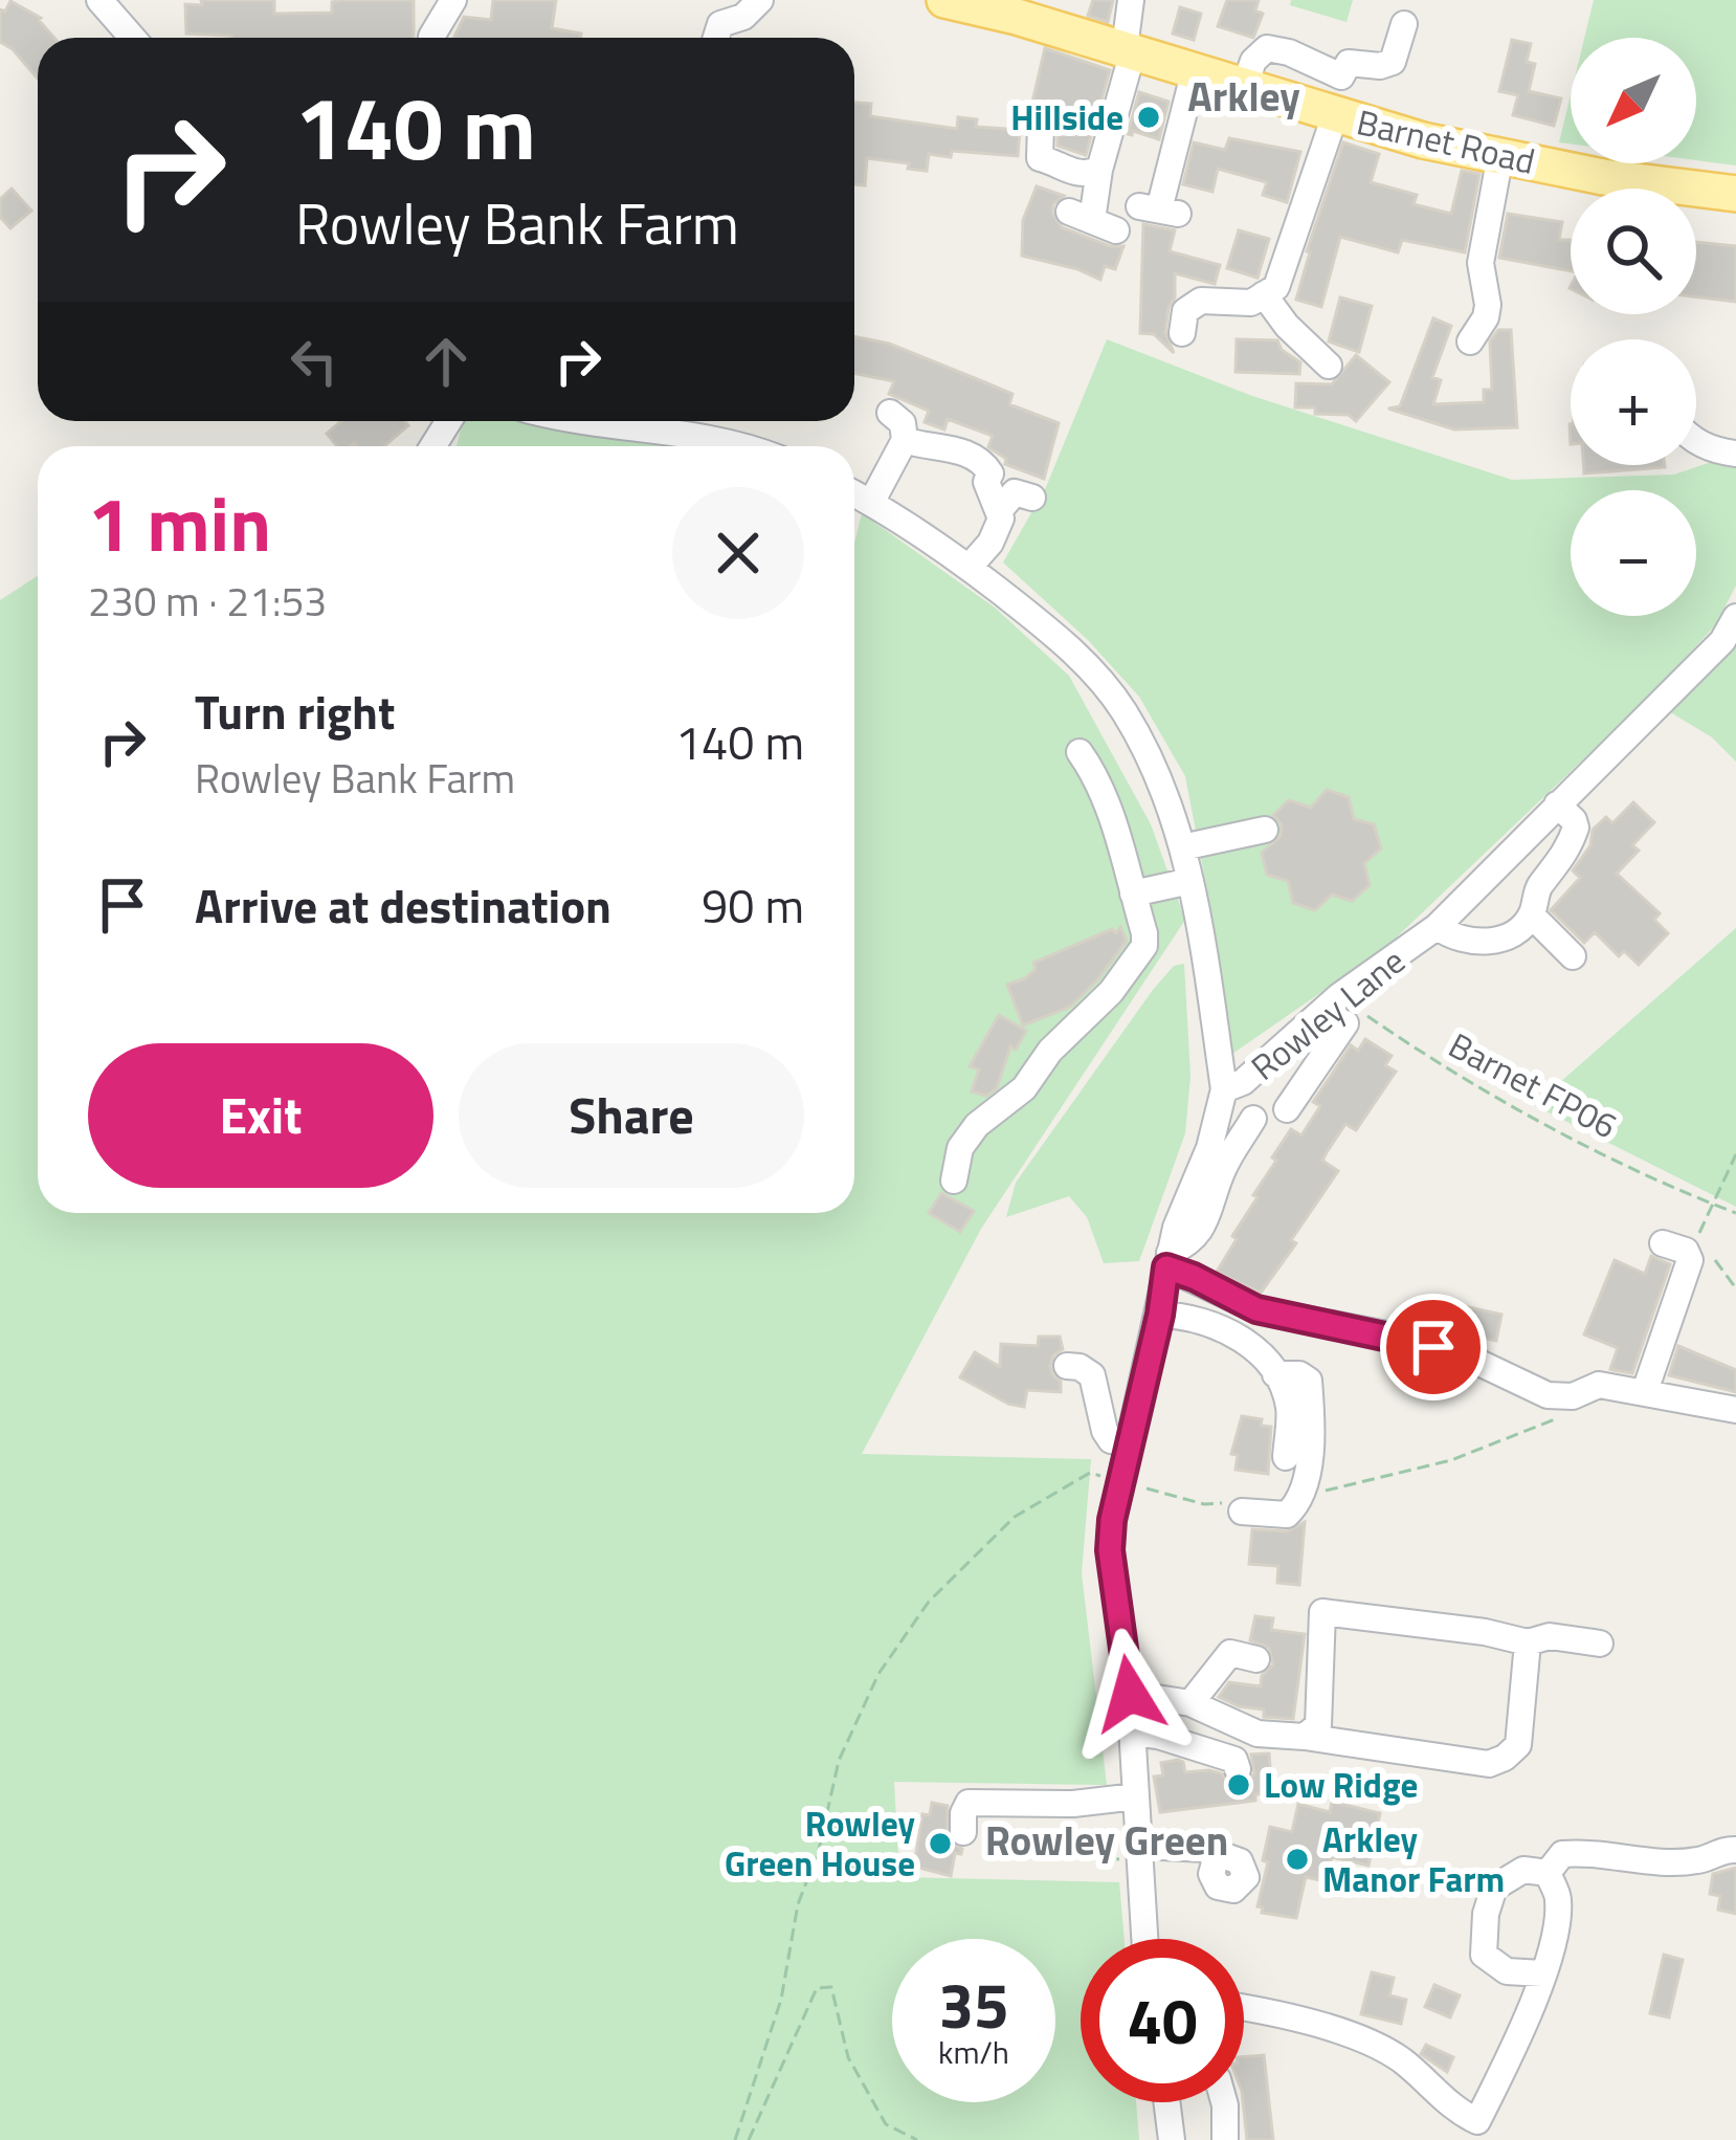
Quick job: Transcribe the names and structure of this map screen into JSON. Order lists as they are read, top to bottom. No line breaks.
{"streets":{"main road":["Barnet Road"],"street":["Rowley Lane"],"path":["Barnet FP06"]},"crossings":[["Rowley Lane","Barnet FP06"]],"districts":["Arkley","Rowley Green"],"places":["Hillside","Low Ridge","Rowley Green House","Arkley Manor Farm"],"north":"bottom left","page":{"map_buttons":["+","−"],"turn":["140 m","Rowley Bank Farm"],"heading":["1 min","230 m · 21:53"],"list":[{"name":"Turn right","note":"Rowley Bank Farm","value":"140 m"},{"name":"Arrive at destination","value":"90 m"}],"buttons":["Exit","Share"],"speed":"35 km/h","limit":"40"}}
